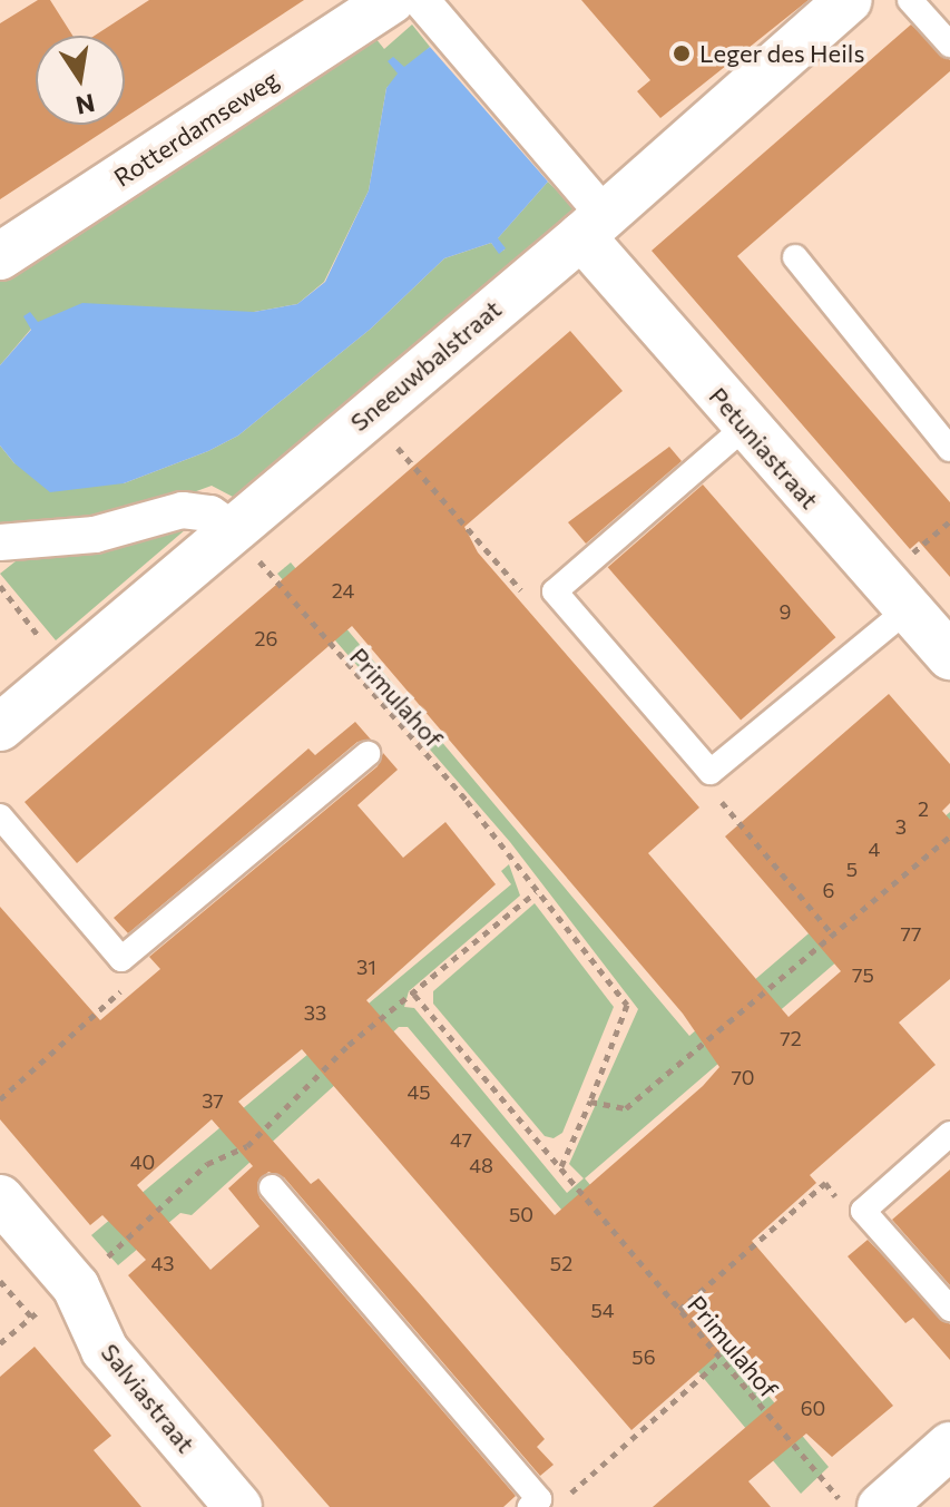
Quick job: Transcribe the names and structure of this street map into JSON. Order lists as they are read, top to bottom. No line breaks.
{"streets":{"street":["Rotterdamseweg","Sneeuwbalstraat","Petuniastraat","Salviastraat"],"path":["Primulahof"]},"crossings":[["Sneeuwbalstraat","Petuniastraat"],["Sneeuwbalstraat","Primulahof"]],"places":["Leger des Heils"],"house_numbers":["24","9","26","2","3","4","5","6","77","31","75","33","72","70","45","37","47","40","48","50","43","52","54","56","60"],"north":"bottom"}
